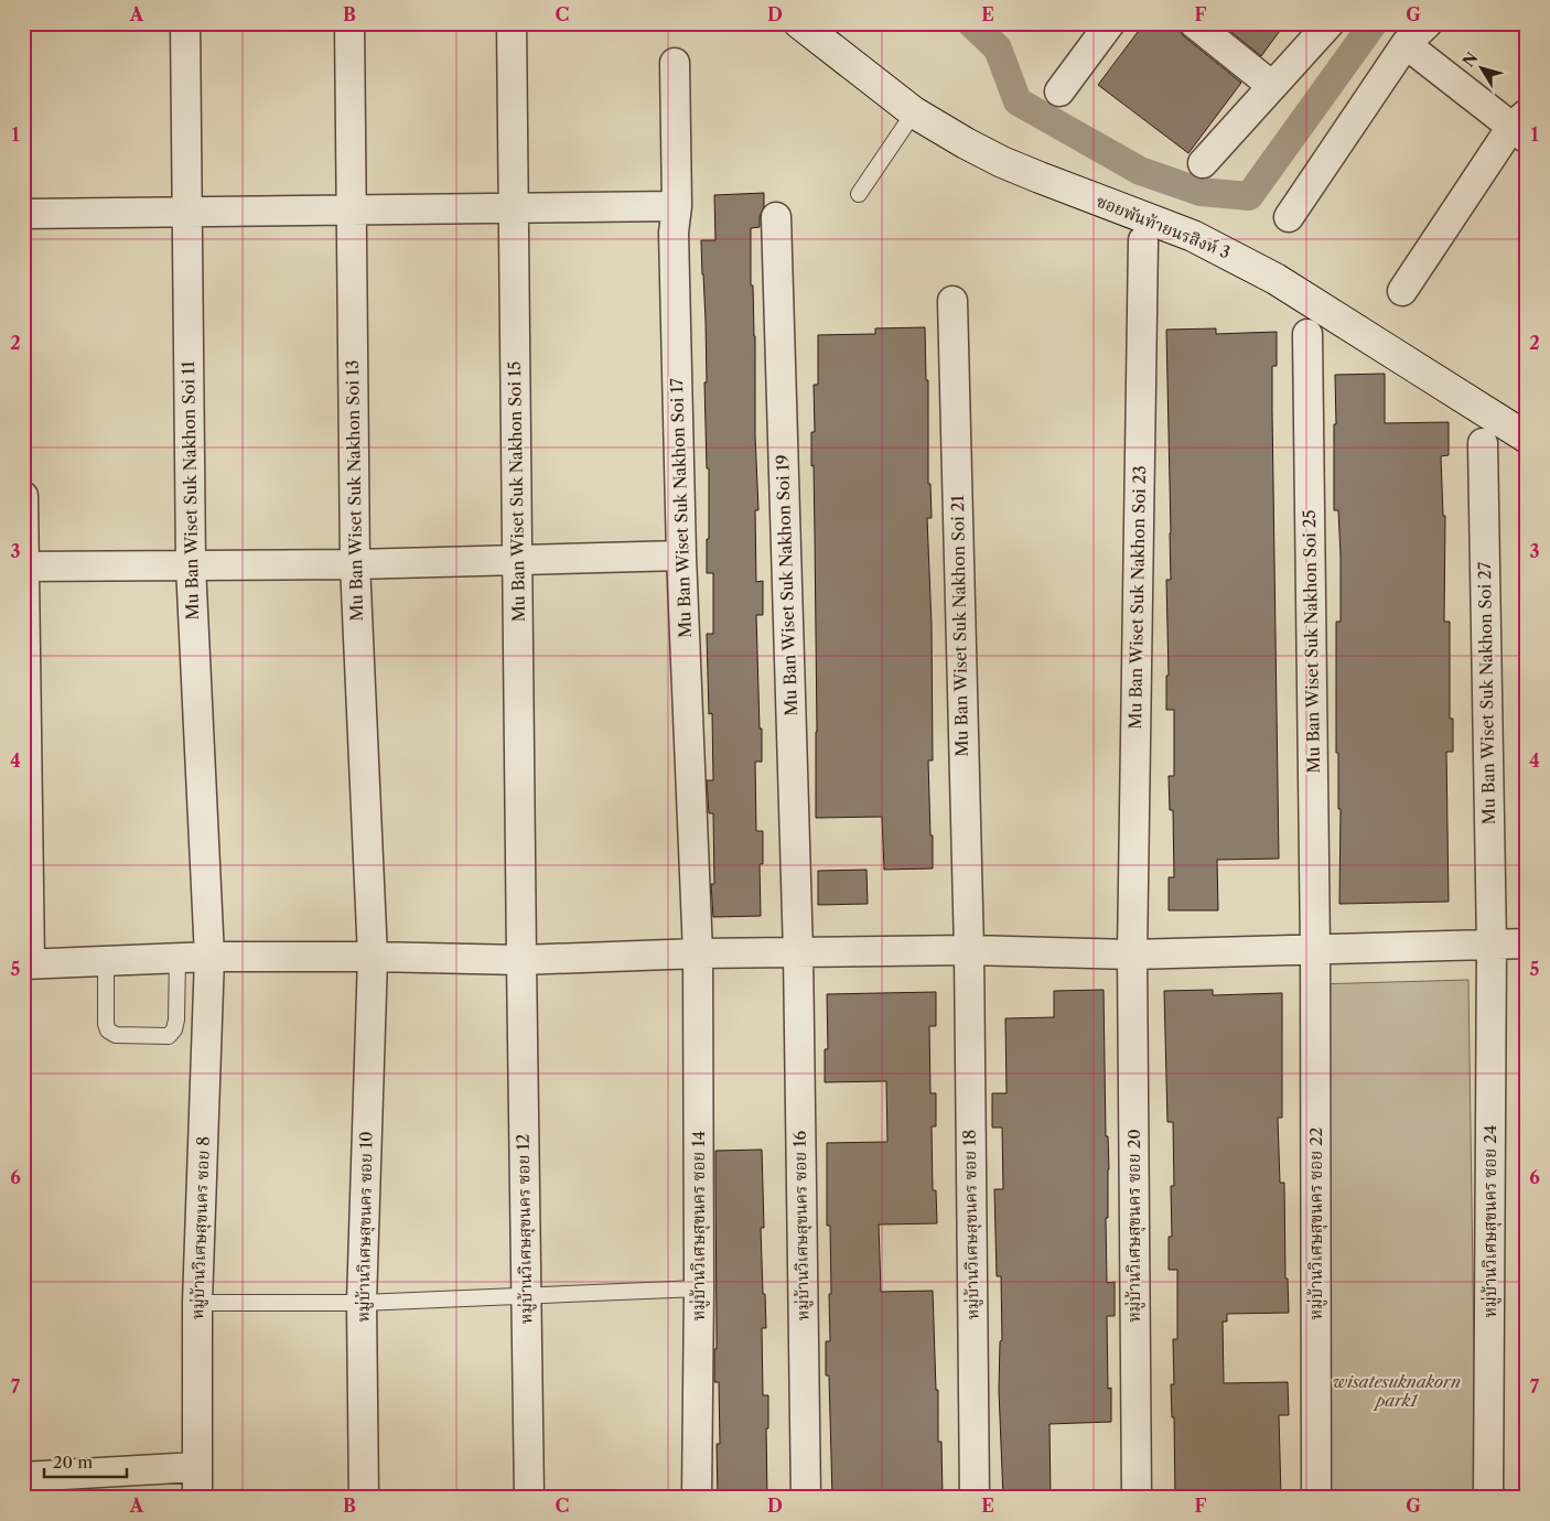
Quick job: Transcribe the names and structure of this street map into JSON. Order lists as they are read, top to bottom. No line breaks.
{"streets":{"street":["ซอยพันท้ายนรสิงห์ 3","Mu Ban Wiset Suk Nakhon Soi 11","Mu Ban Wiset Suk Nakhon Soi 13","Mu Ban Wiset Suk Nakhon Soi 15","Mu Ban Wiset Suk Nakhon Soi 17","Mu Ban Wiset Suk Nakhon Soi 19","Mu Ban Wiset Suk Nakhon Soi 23","Mu Ban Wiset Suk Nakhon Soi 21","Mu Ban Wiset Suk Nakhon Soi 25","Mu Ban Wiset Suk Nakhon Soi 27","หมู่บ้านวิเศษสุขนคร ซอย 24","หมู่บ้านวิเศษสุขนคร ซอย 22","หมู่บ้านวิเศษสุขนคร ซอย 18","หมู่บ้านวิเศษสุขนคร ซอย 14","หมู่บ้านวิเศษสุขนคร ซอย 16","หมู่บ้านวิเศษสุขนคร ซอย 20","หมู่บ้านวิเศษสุขนคร ซอย 10","หมู่บ้านวิเศษสุขนคร ซอย 8","หมู่บ้านวิเศษสุขนคร ซอย 12"]},"crossings":[["Mu Ban Wiset Suk Nakhon Soi 11","หมู่บ้านวิเศษสุขนคร ซอย 8"],["Mu Ban Wiset Suk Nakhon Soi 13","หมู่บ้านวิเศษสุขนคร ซอย 10"],["Mu Ban Wiset Suk Nakhon Soi 15","หมู่บ้านวิเศษสุขนคร ซอย 12"],["Mu Ban Wiset Suk Nakhon Soi 17","หมู่บ้านวิเศษสุขนคร ซอย 14"],["Mu Ban Wiset Suk Nakhon Soi 19","หมู่บ้านวิเศษสุขนคร ซอย 16"],["Mu Ban Wiset Suk Nakhon Soi 23","หมู่บ้านวิเศษสุขนคร ซอย 20"],["Mu Ban Wiset Suk Nakhon Soi 21","หมู่บ้านวิเศษสุขนคร ซอย 18"],["Mu Ban Wiset Suk Nakhon Soi 25","หมู่บ้านวิเศษสุขนคร ซอย 22"],["Mu Ban Wiset Suk Nakhon Soi 27","หมู่บ้านวิเศษสุขนคร ซอย 24"]],"parks":["wisatesuknakorn park1"],"scale_bar":"20 m","north":"top left","grid":{"columns":["A","B","C","D","E","F","G"],"rows":["1","2","3","4","5","6","7"]}}
